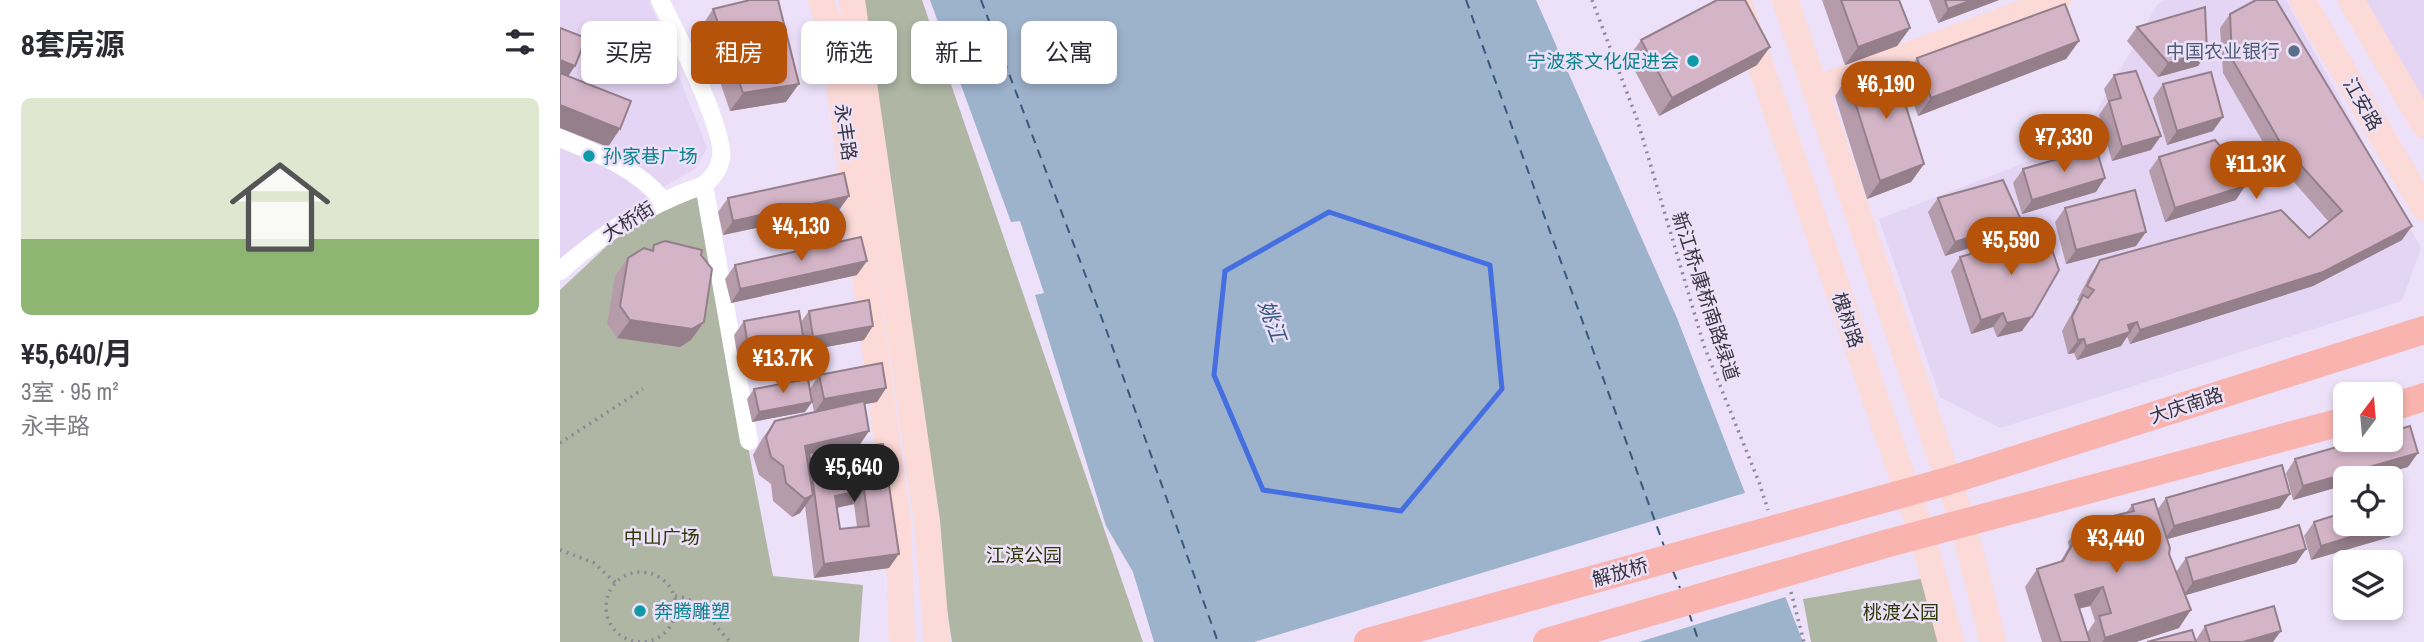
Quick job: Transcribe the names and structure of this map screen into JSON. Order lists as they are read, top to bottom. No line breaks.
{"streets":{"main road":["江安路","永丰路","槐树路","大庆南路","解放桥"],"street":["大桥街"],"path":["新江桥-康桥南路绿道"]},"crossings":[["槐树路","大庆南路"],["槐树路","解放桥"],["大庆南路","解放桥"]],"water":["姚江"],"parks":["中山广场","江滨公园","桃渡公园"],"places":["中国农业银行","宁波茶文化促进会","孙家巷广场","奔腾雕塑"],"north":"top","page":{"heading":"8套房源","chip":["买房","租房","筛选","新上","公寓"],"price":["¥6,190","¥7,330","¥11.3K","¥4,130","¥5,590","¥13.7K","¥5,640","¥3,440"],"list":[{"name":"¥5,640/月","note":"3室 · 95 m² · 永丰路"}]}}
